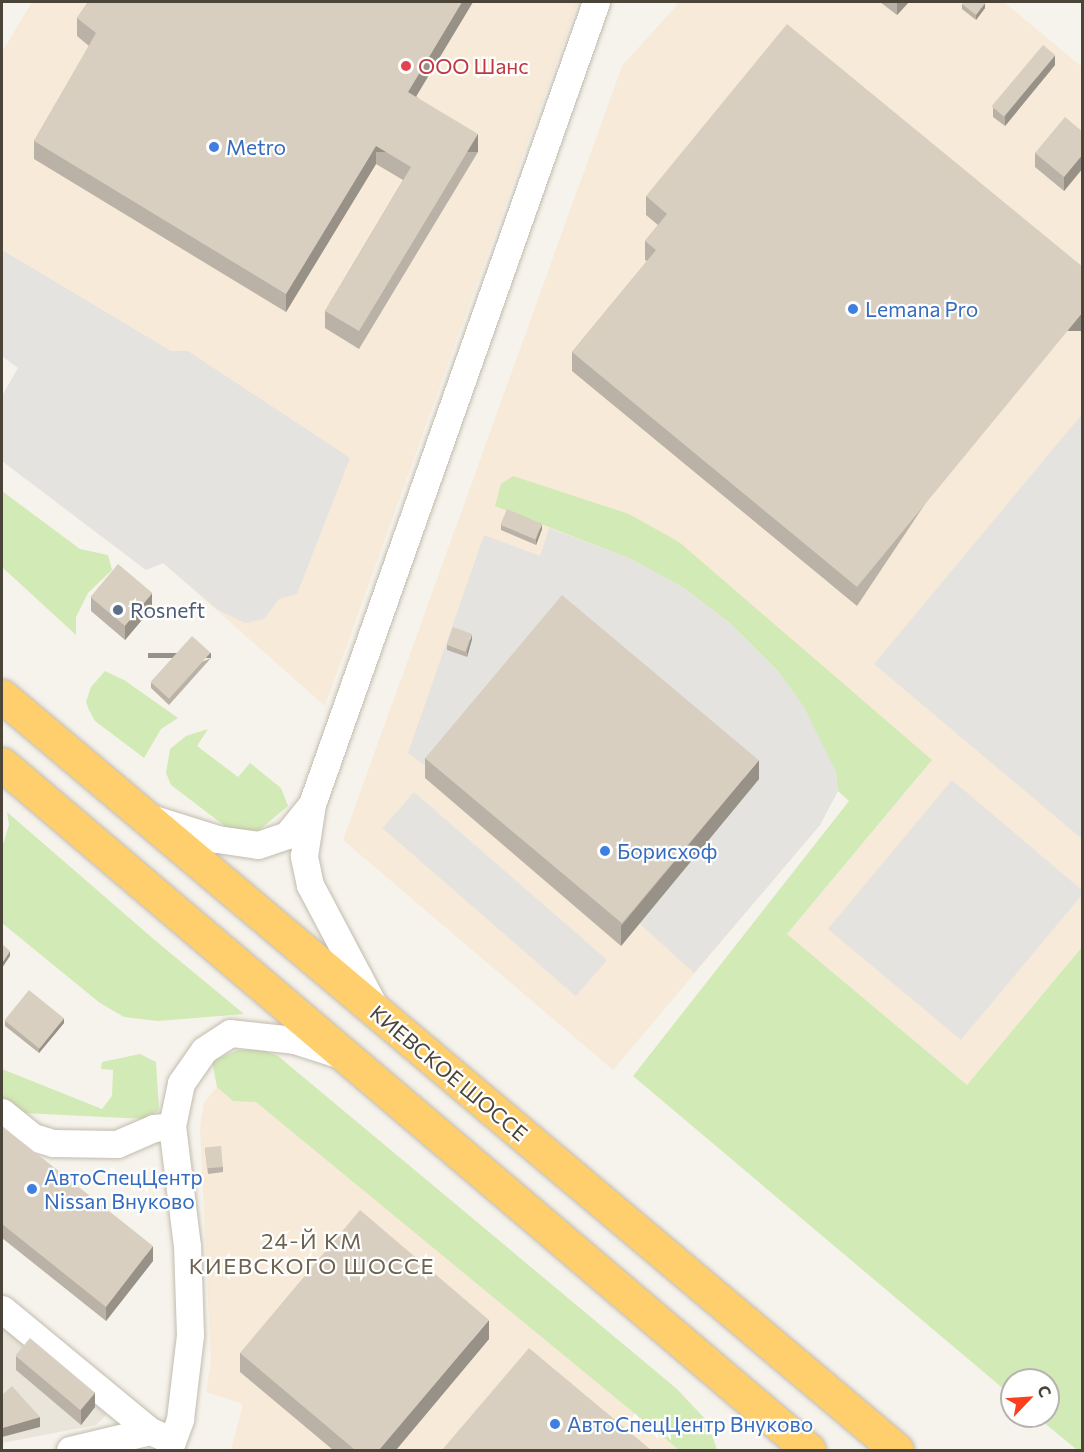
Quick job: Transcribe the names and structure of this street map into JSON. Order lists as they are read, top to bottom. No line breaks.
{"streets":{"highway":["КИЕВСКОЕ ШОССЕ"]},"districts":["24-Й КМ КИЕВСКОГО ШОССЕ"],"places":["ООО Шанс","Metro","Lemana Pro","Rosneft","Борисхоф","АвтоСпецЦентр Nissan Внуково","АвтоСпецЦентр Внуково"],"north":"top right"}
